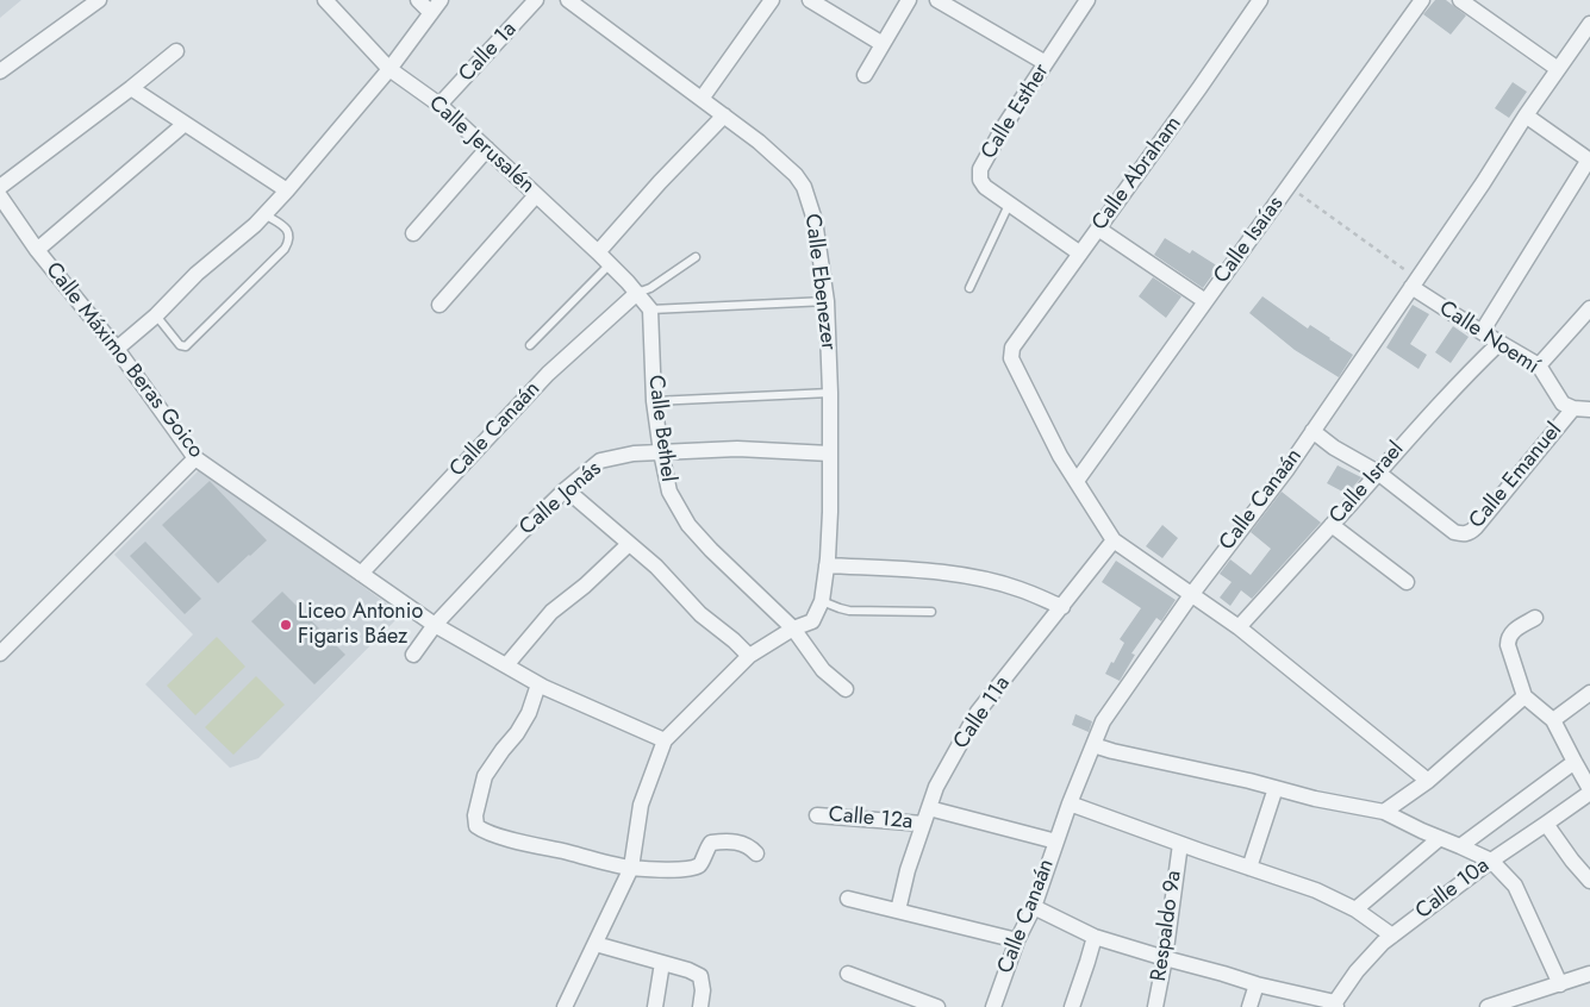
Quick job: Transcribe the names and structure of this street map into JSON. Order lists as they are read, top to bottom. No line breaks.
{"streets":{"street":["Calle 1a","Calle Esther","Calle Jerusalén","Calle Abraham","Calle Isaías","Calle Ebenezer","Calle Noemí","Calle Máximo Beras Goico","Calle Bethel","Calle Canaán","Calle Emanuel","Calle Israel","Calle Jonás","Calle 11a","Calle 12a","Calle 10a","Respaldo 9a"]},"crossings":[["Calle 1a","Calle Jerusalén"],["Calle Esther","Calle Abraham"],["Calle Jerusalén","Calle Canaán"],["Calle Abraham","Calle Isaías"],["Calle Ebenezer","Calle Máximo Beras Goico"],["Calle Ebenezer","Calle Bethel"],["Calle Ebenezer","Calle Jonás"],["Calle Noemí","Calle Canaán"],["Calle Noemí","Calle Emanuel"],["Calle Noemí","Calle Israel"],["Calle Máximo Beras Goico","Calle Canaán"],["Calle Máximo Beras Goico","Calle Jonás"],["Calle Bethel","Calle Jonás"],["Calle Canaán","Calle 12a"],["Calle Emanuel","Calle Israel"],["Calle 11a","Calle 12a"]],"places":["Liceo Antonio Figaris Báez"]}
